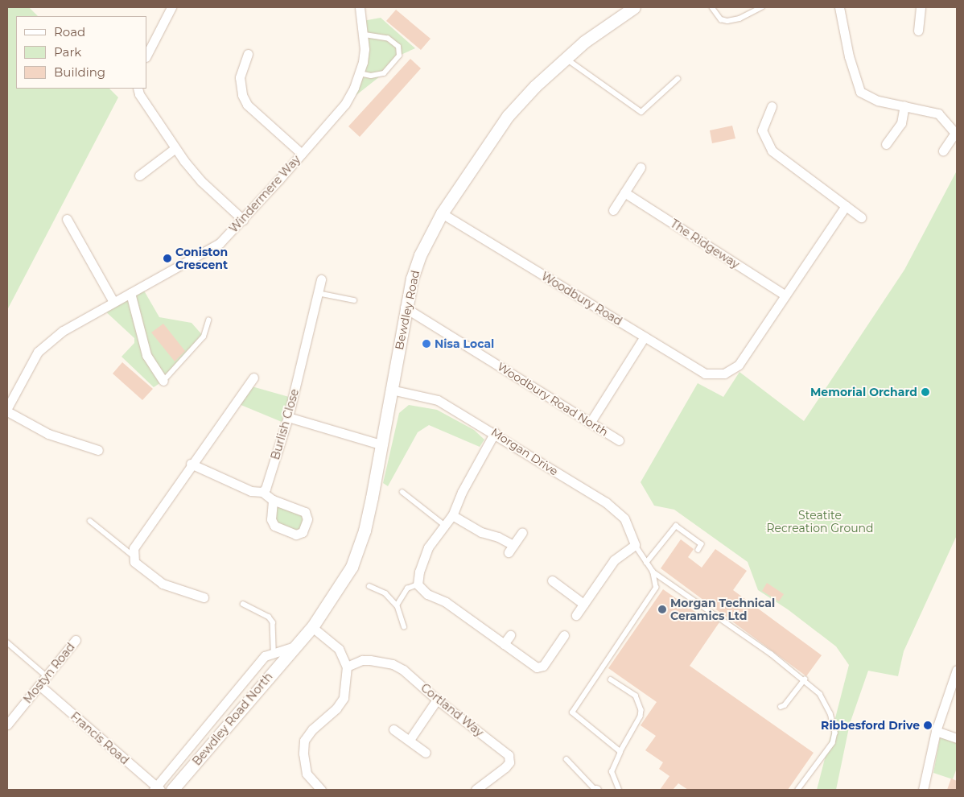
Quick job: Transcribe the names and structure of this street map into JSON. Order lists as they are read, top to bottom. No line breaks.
{"streets":{"main road":["Bewdley Road","Bewdley Road North"],"street":["Windermere Way","The Ridgeway","Woodbury Road","Woodbury Road North","Burlish Close","Morgan Drive","Mostyn Road","Cortland Way","Francis Road"]},"crossings":[["The Ridgeway","Woodbury Road"],["Woodbury Road","Bewdley Road"],["Bewdley Road","Woodbury Road North"],["Bewdley Road","Morgan Drive"],["Bewdley Road","Bewdley Road North"],["Mostyn Road","Francis Road"]],"parks":["Steatite Recreation Ground"],"places":["Coniston Crescent","Nisa Local","Memorial Orchard","Morgan Technical Ceramics Ltd","Ribbesford Drive"],"legend":["Road","Park","Building"]}
